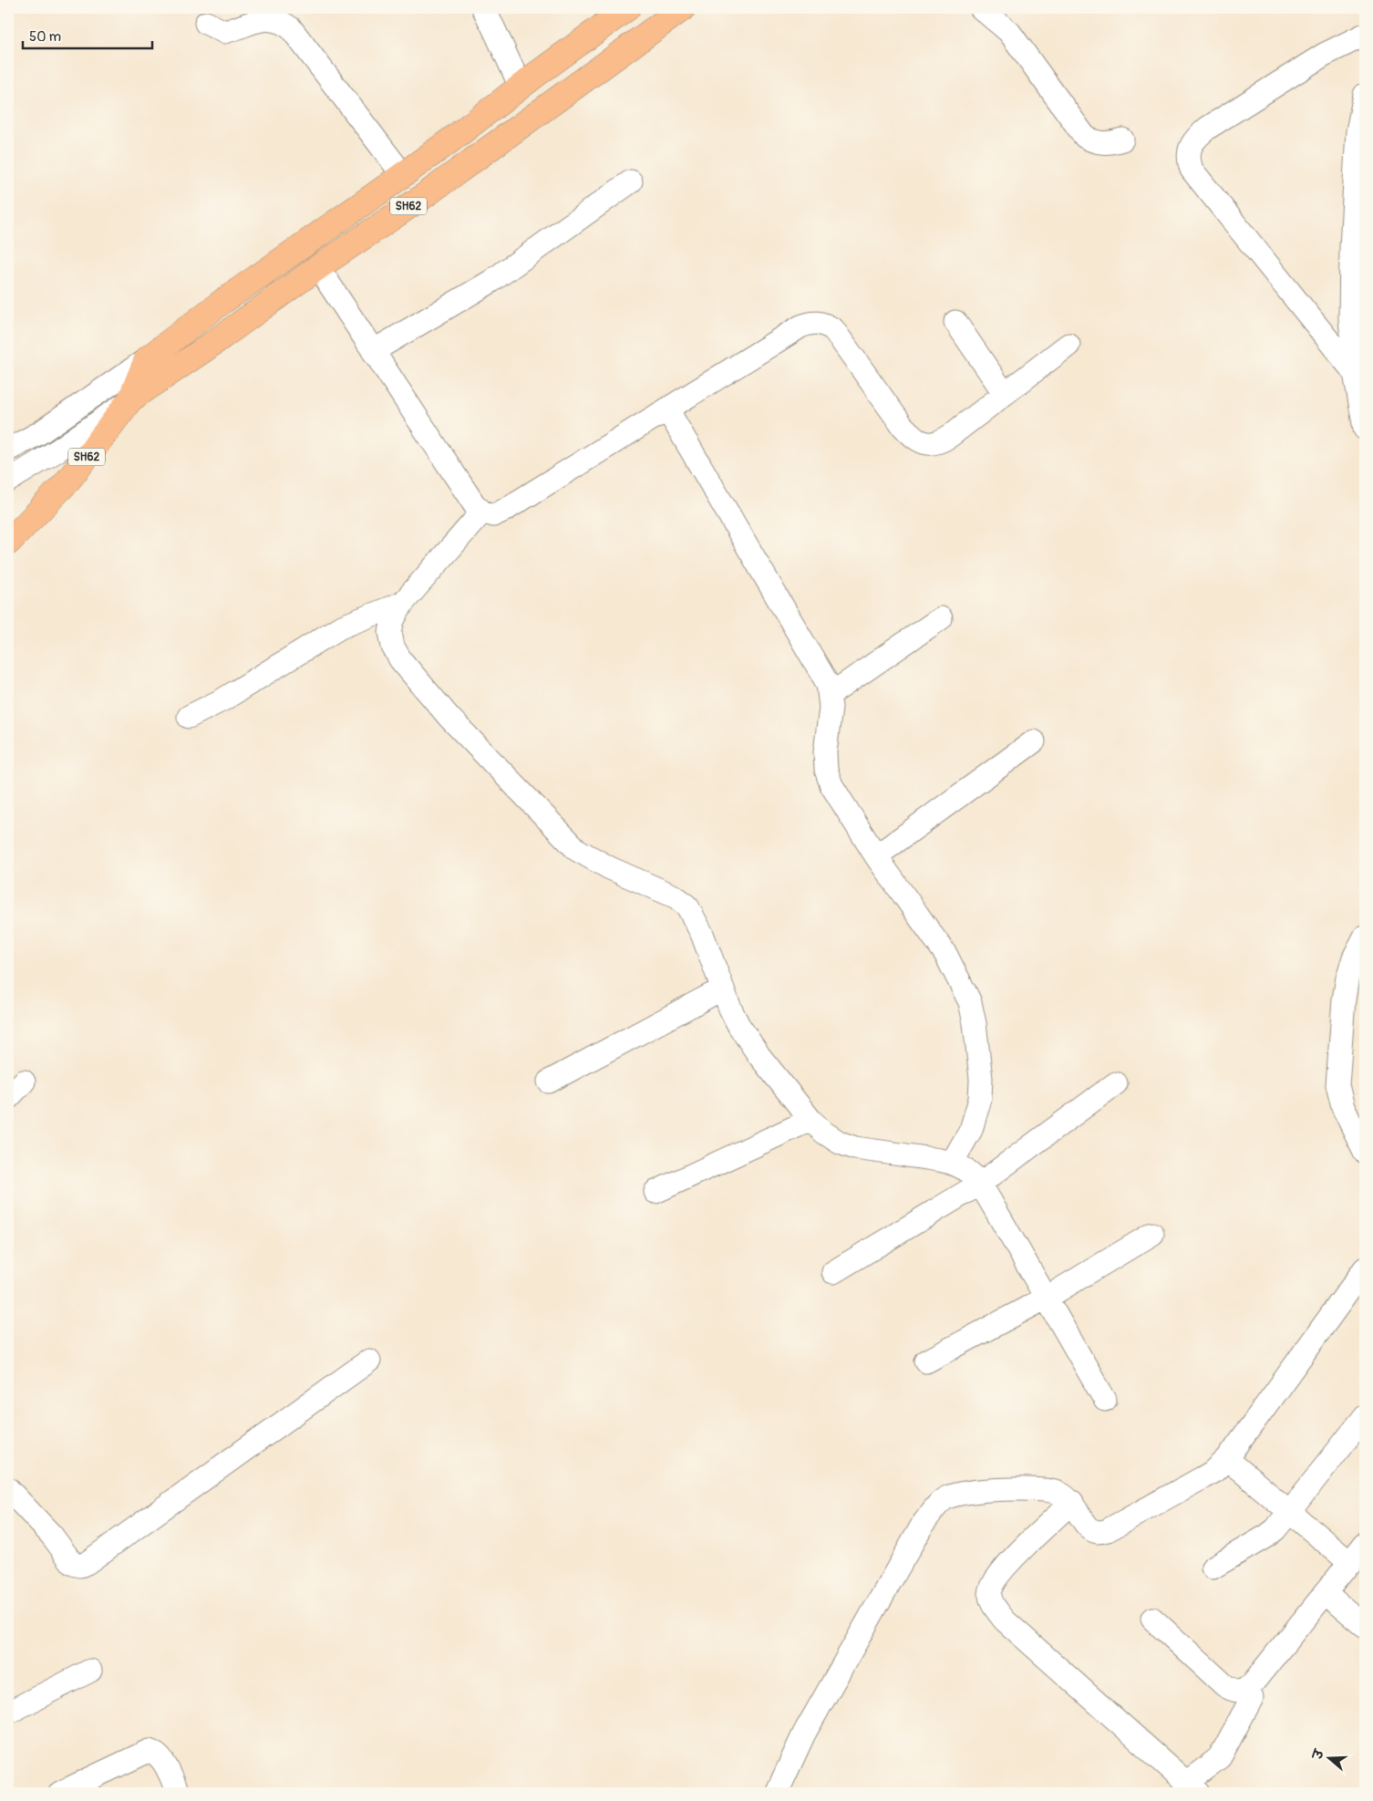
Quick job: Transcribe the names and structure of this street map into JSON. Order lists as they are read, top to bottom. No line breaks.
{"streets":{"main road":["SH62"]},"scale_bar":"50 m","north":"left"}
